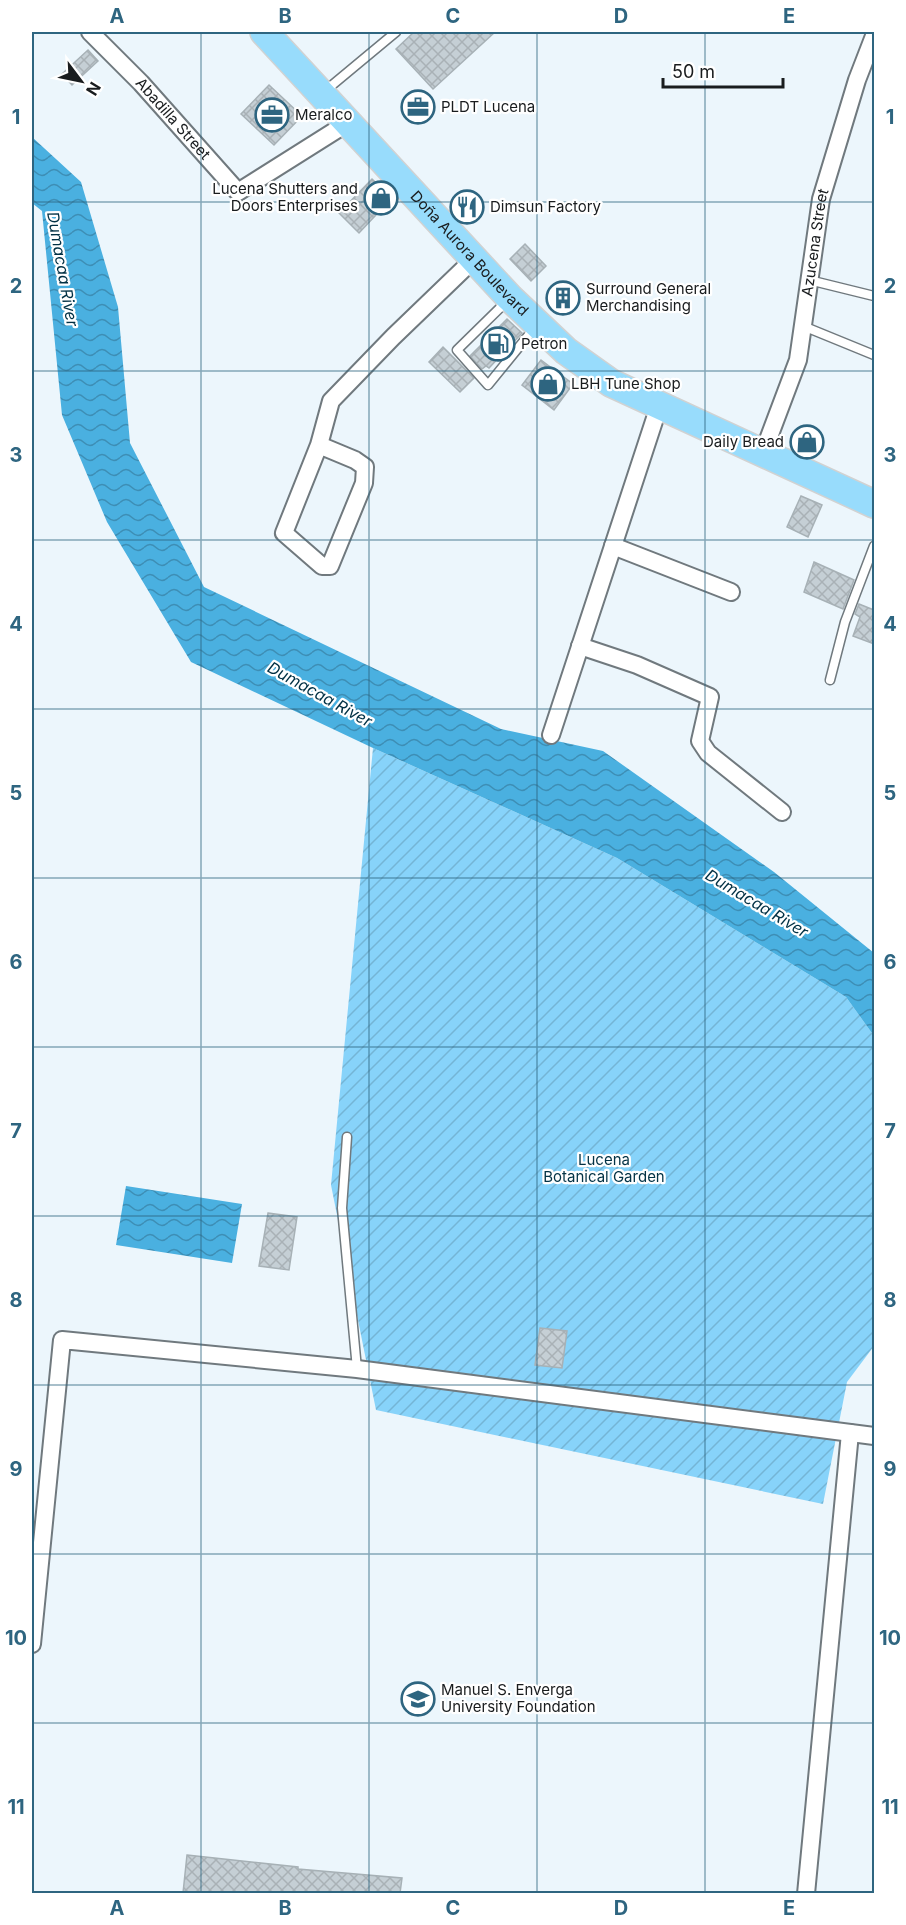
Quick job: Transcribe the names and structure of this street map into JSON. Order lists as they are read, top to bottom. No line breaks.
{"streets":{"main road":["Doña Aurora Boulevard"],"street":["Abadilla Street","Azucena Street"]},"crossings":[["Abadilla Street","Doña Aurora Boulevard"],["Azucena Street","Doña Aurora Boulevard"]],"water":["Dumacaa River"],"parks":["Lucena Botanical Garden"],"places":{"office":["PLDT Lucena","Meralco"],"shop":["Lucena Shutters and Doors Enterprises","LBH Tune Shop","Daily Bread"],"restaurant":["Dimsun Factory"],"building":["Surround General Merchandising"],"fuel station":["Petron"],"school or university":["Manuel S. Enverga University Foundation"]},"scale_bar":"50 m","north":"bottom right","grid":{"columns":["A","B","C","D","E"],"rows":["1","2","3","4","5","6","7","8","9","10","11"]}}
